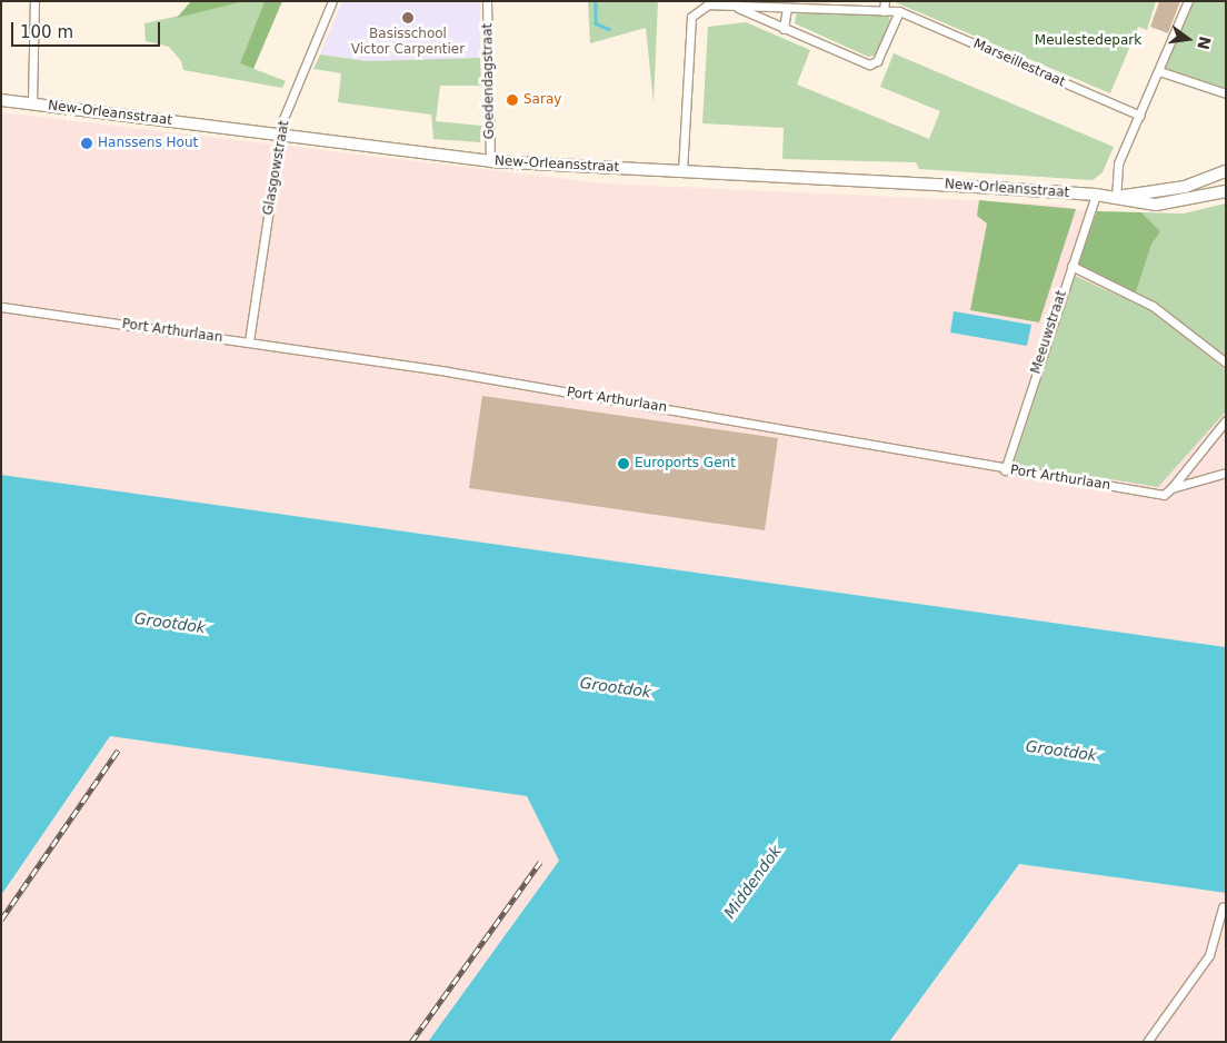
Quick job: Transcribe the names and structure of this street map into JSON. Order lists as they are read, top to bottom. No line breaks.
{"streets":{"main road":["New-Orleansstraat"],"street":["Marseillestraat","Goedendagstraat","Glasgowstraat","Port Arthurlaan","Meeuwstraat"]},"crossings":[["Marseillestraat","New-Orleansstraat"],["Goedendagstraat","New-Orleansstraat"],["New-Orleansstraat","Glasgowstraat"],["New-Orleansstraat","Meeuwstraat"],["Glasgowstraat","Port Arthurlaan"],["Port Arthurlaan","Meeuwstraat"]],"water":["Grootdok","Middendok"],"parks":["Meulestedepark"],"places":["Basisschool Victor Carpentier","Saray","Hanssens Hout","Euroports Gent"],"scale_bar":"100 m","north":"right"}
